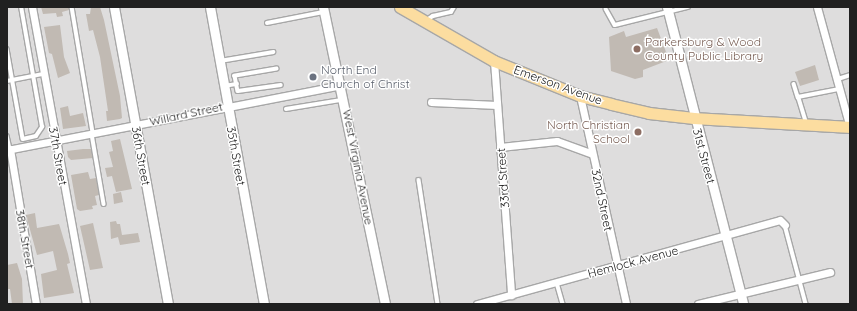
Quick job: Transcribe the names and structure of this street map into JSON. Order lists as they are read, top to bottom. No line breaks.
{"streets":{"main road":["Emerson Avenue"],"street":["Willard Street","37th Street","36th Street","35th Street","31st Street","West Virginia Avenue","33rd Street","32nd Street","38th Street","Hemlock Avenue"]},"crossings":[["Emerson Avenue","31st Street"],["Emerson Avenue","33rd Street"],["Emerson Avenue","32nd Street"],["Willard Street","37th Street"],["Willard Street","36th Street"],["Willard Street","35th Street"],["Willard Street","West Virginia Avenue"],["Willard Street","38th Street"],["31st Street","Hemlock Avenue"],["33rd Street","Hemlock Avenue"],["32nd Street","Hemlock Avenue"]],"places":["Parkersburg & Wood County Public Library","North End Church of Christ","North Christian School"]}
